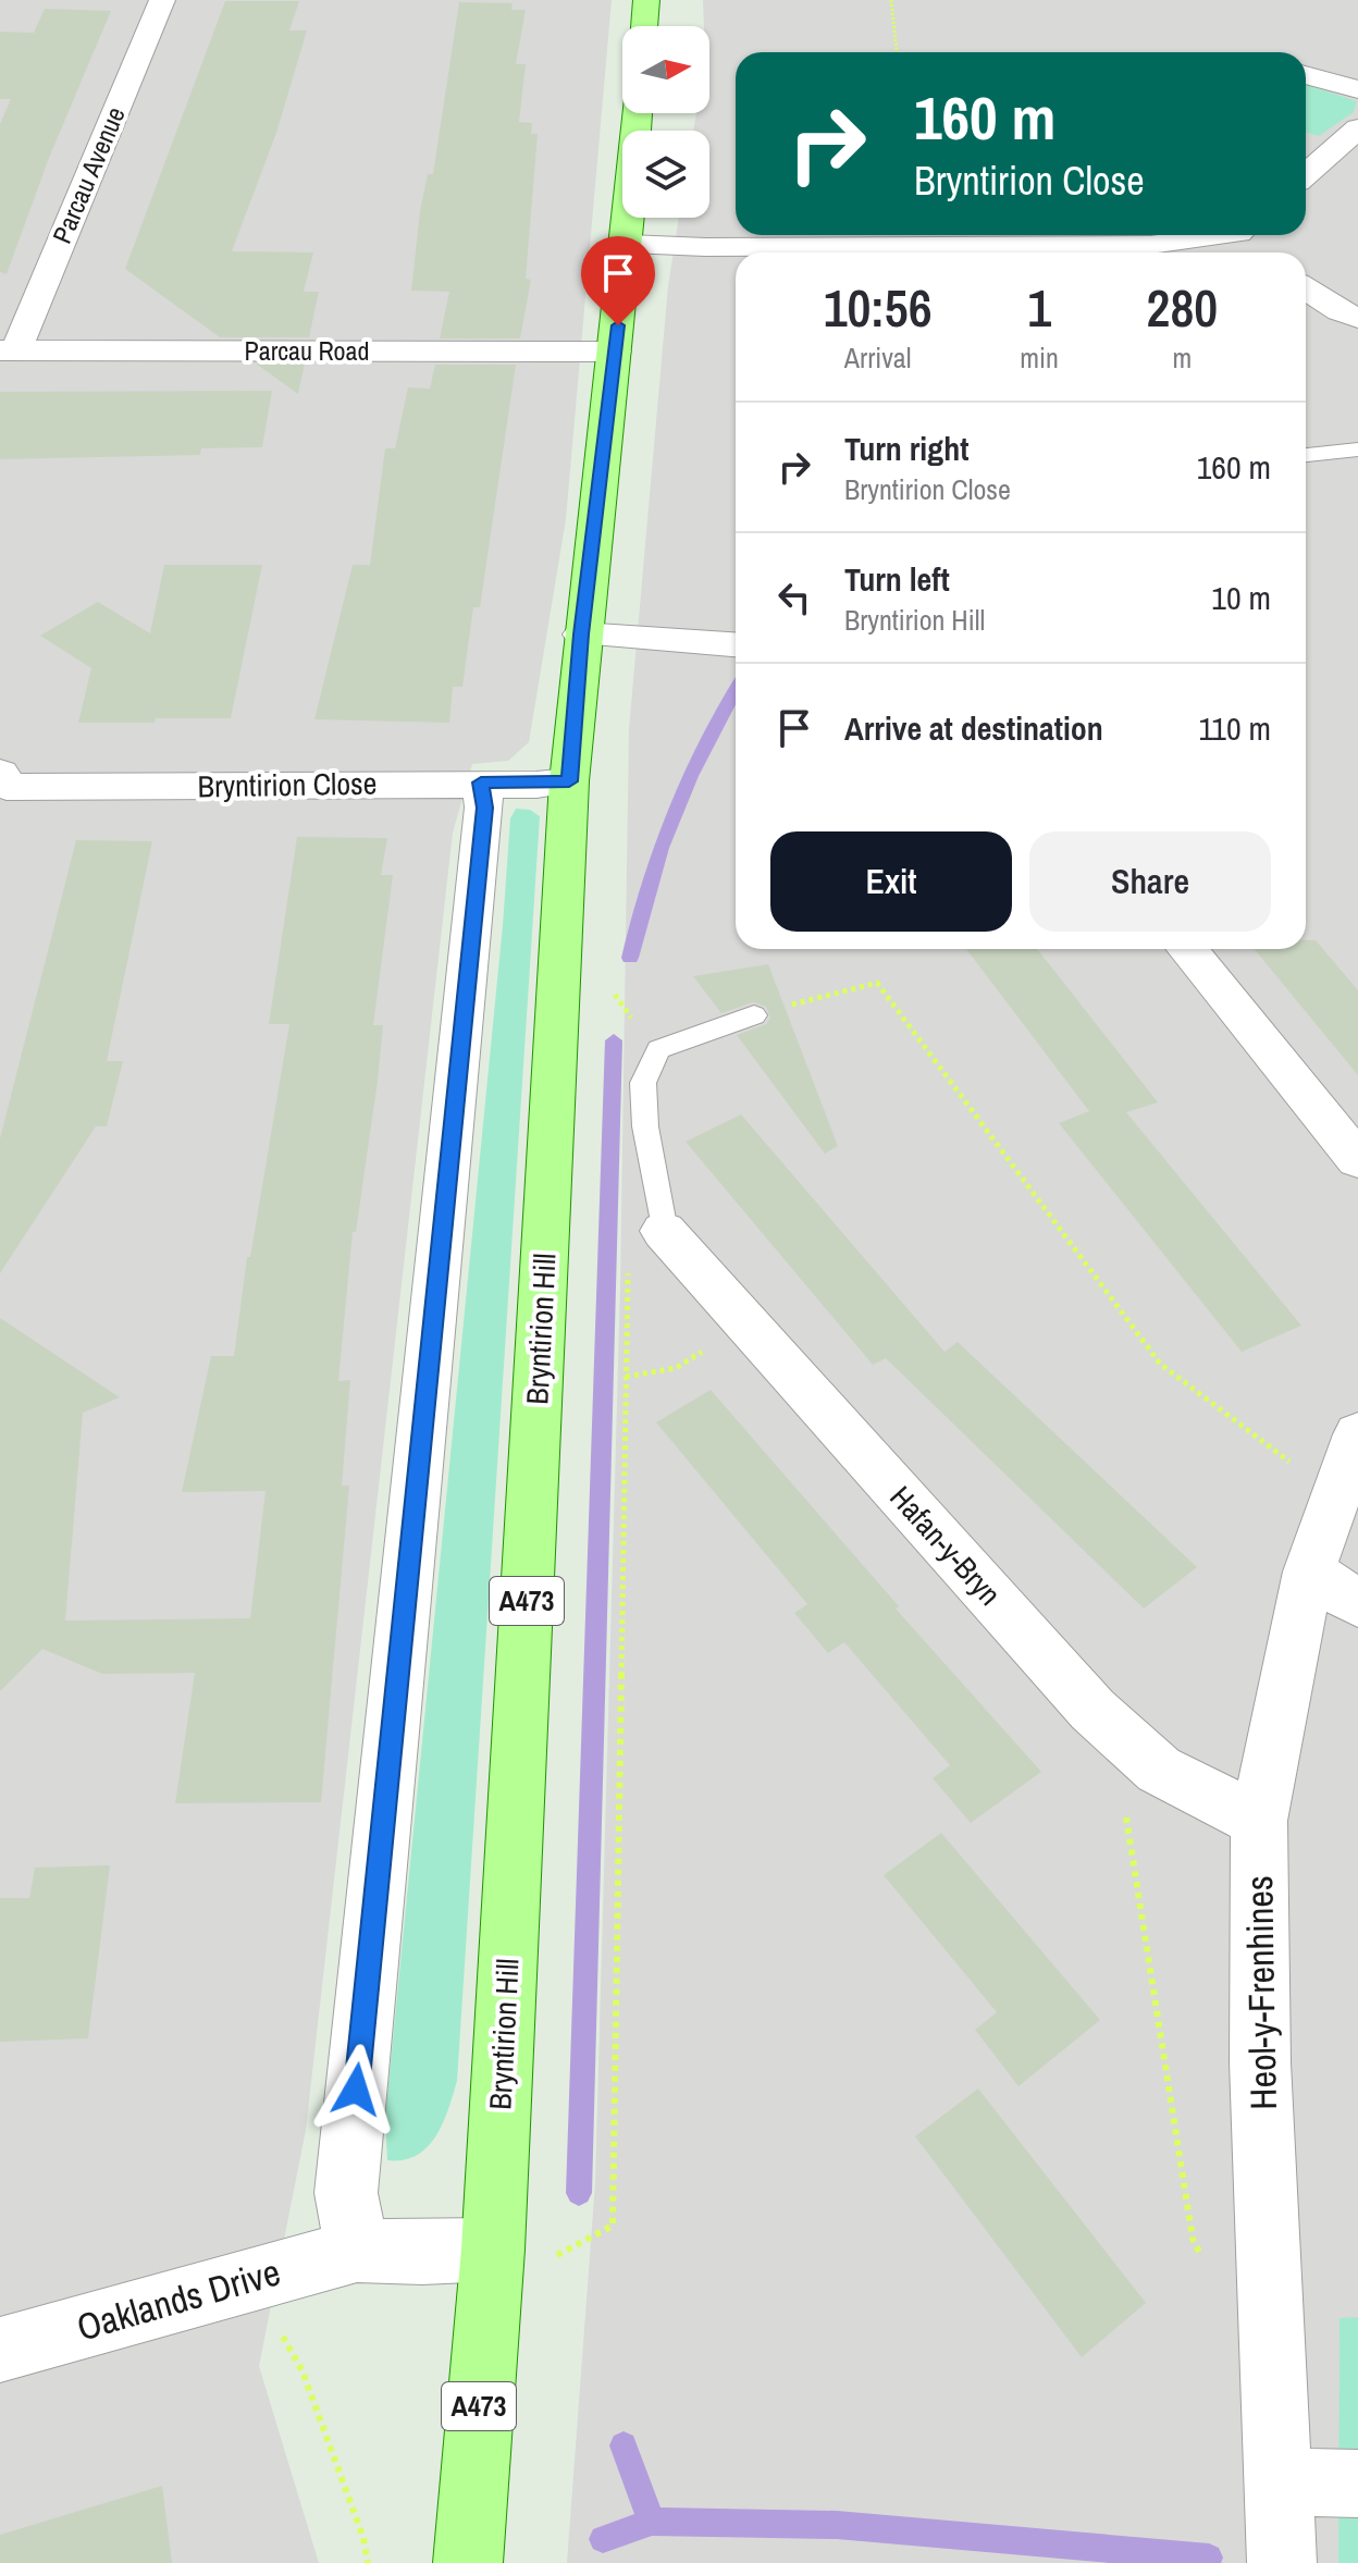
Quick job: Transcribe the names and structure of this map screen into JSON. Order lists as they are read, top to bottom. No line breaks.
{"streets":{"main road":["Bryntirion Hill","A473"],"street":["Parcau Avenue","Parcau Road","Bryntirion Close","Hafan-y-Bryn","Heol-y-Frenhines","Oaklands Drive"]},"crossings":[["Parcau Avenue","Parcau Road"],["Parcau Road","Bryntirion Hill"],["Bryntirion Close","Bryntirion Hill"],["Bryntirion Hill","Oaklands Drive"],["Hafan-y-Bryn","Heol-y-Frenhines"]],"north":"right","page":{"turn":["160 m","Bryntirion Close"],"eta":["10:56","Arrival","1","min","280","m"],"list":[{"name":"Turn right","note":"Bryntirion Close","value":"160 m"},{"name":"Turn left","note":"Bryntirion Hill","value":"10 m"},{"name":"Arrive at destination","value":"110 m"}],"buttons":["Exit","Share"]}}
